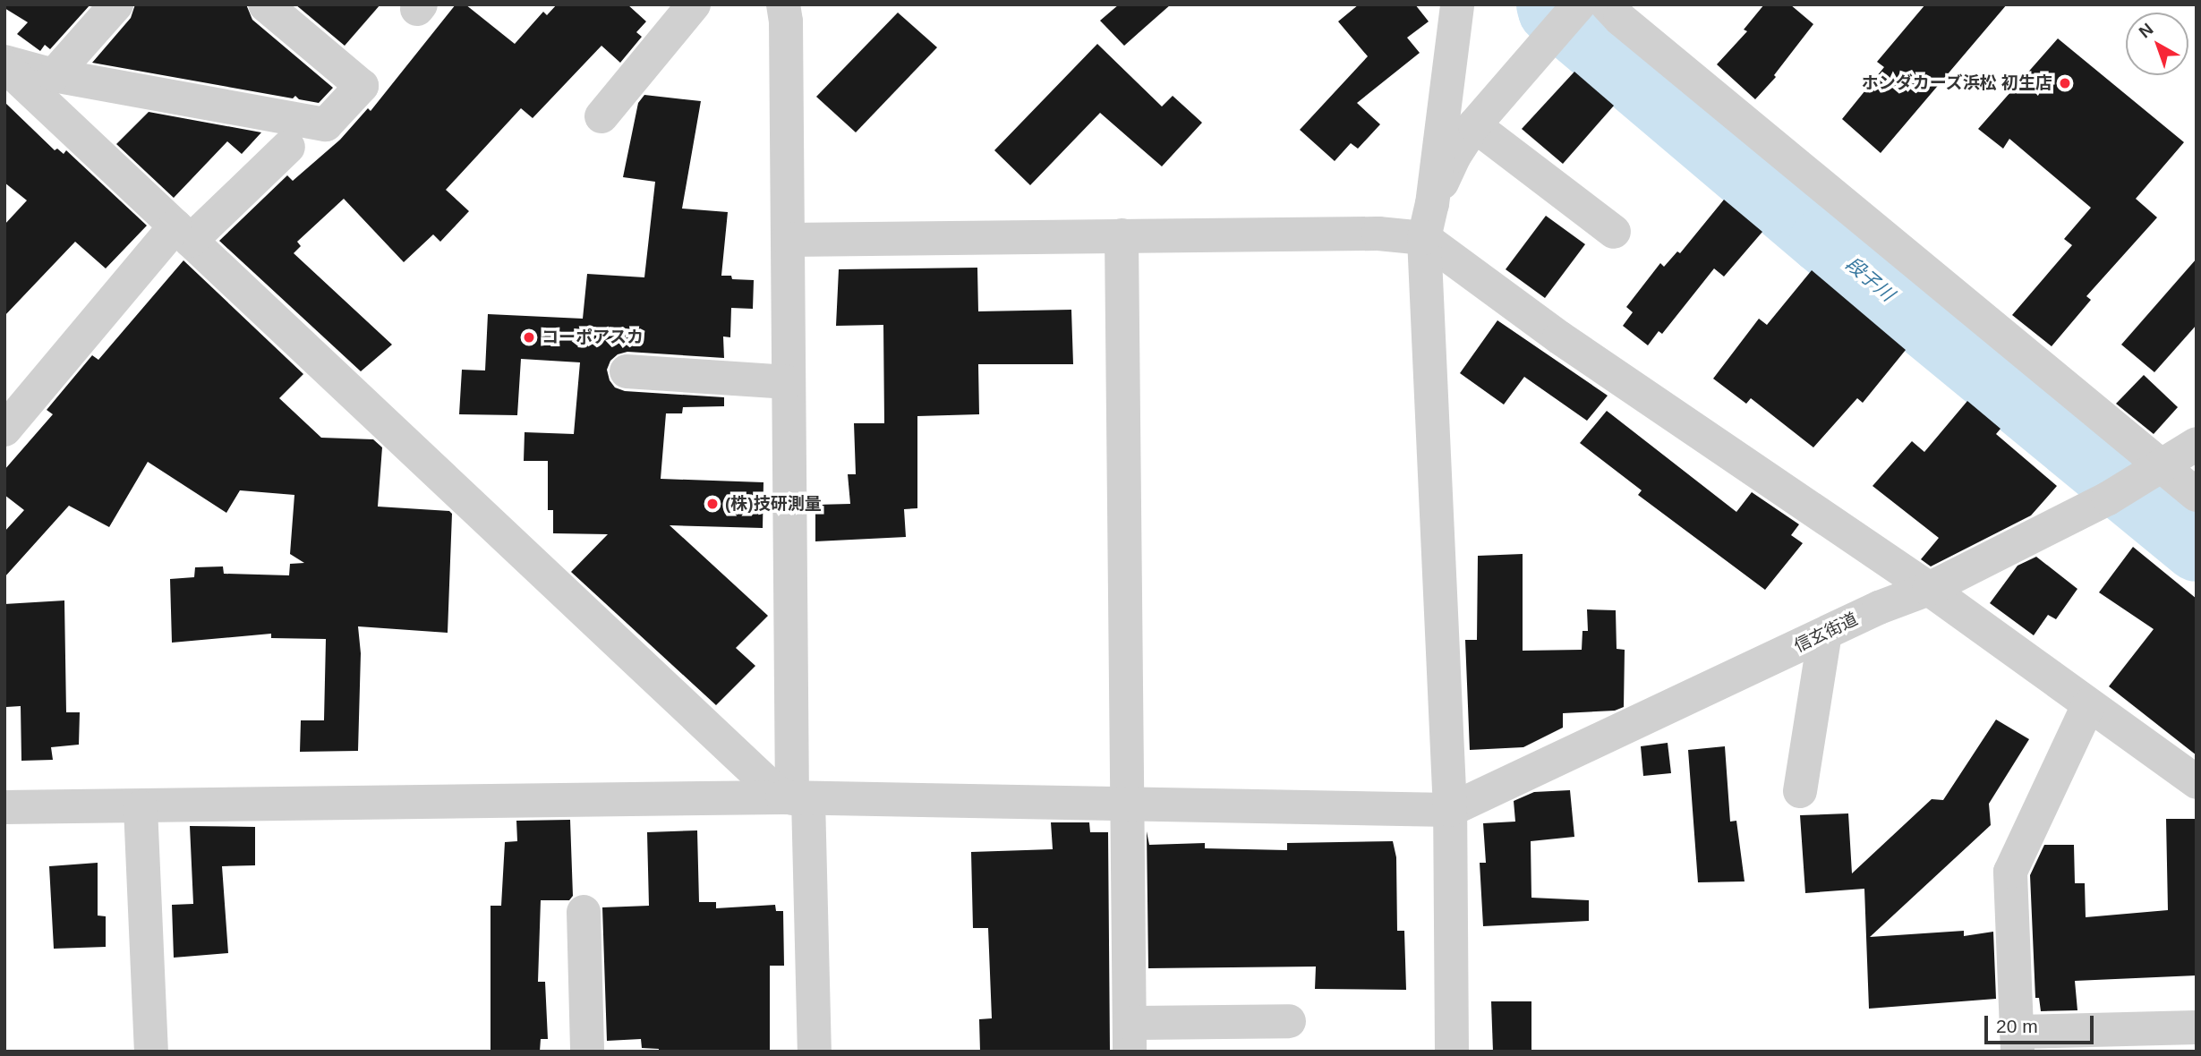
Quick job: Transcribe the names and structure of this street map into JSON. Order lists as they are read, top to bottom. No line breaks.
{"streets":{"street":["信玄街道"]},"water":["段子川"],"places":["ホンダカーズ浜松 初生店","コーポアスカ","(株)技研測量"],"scale_bar":"20 m","north":"top left"}
